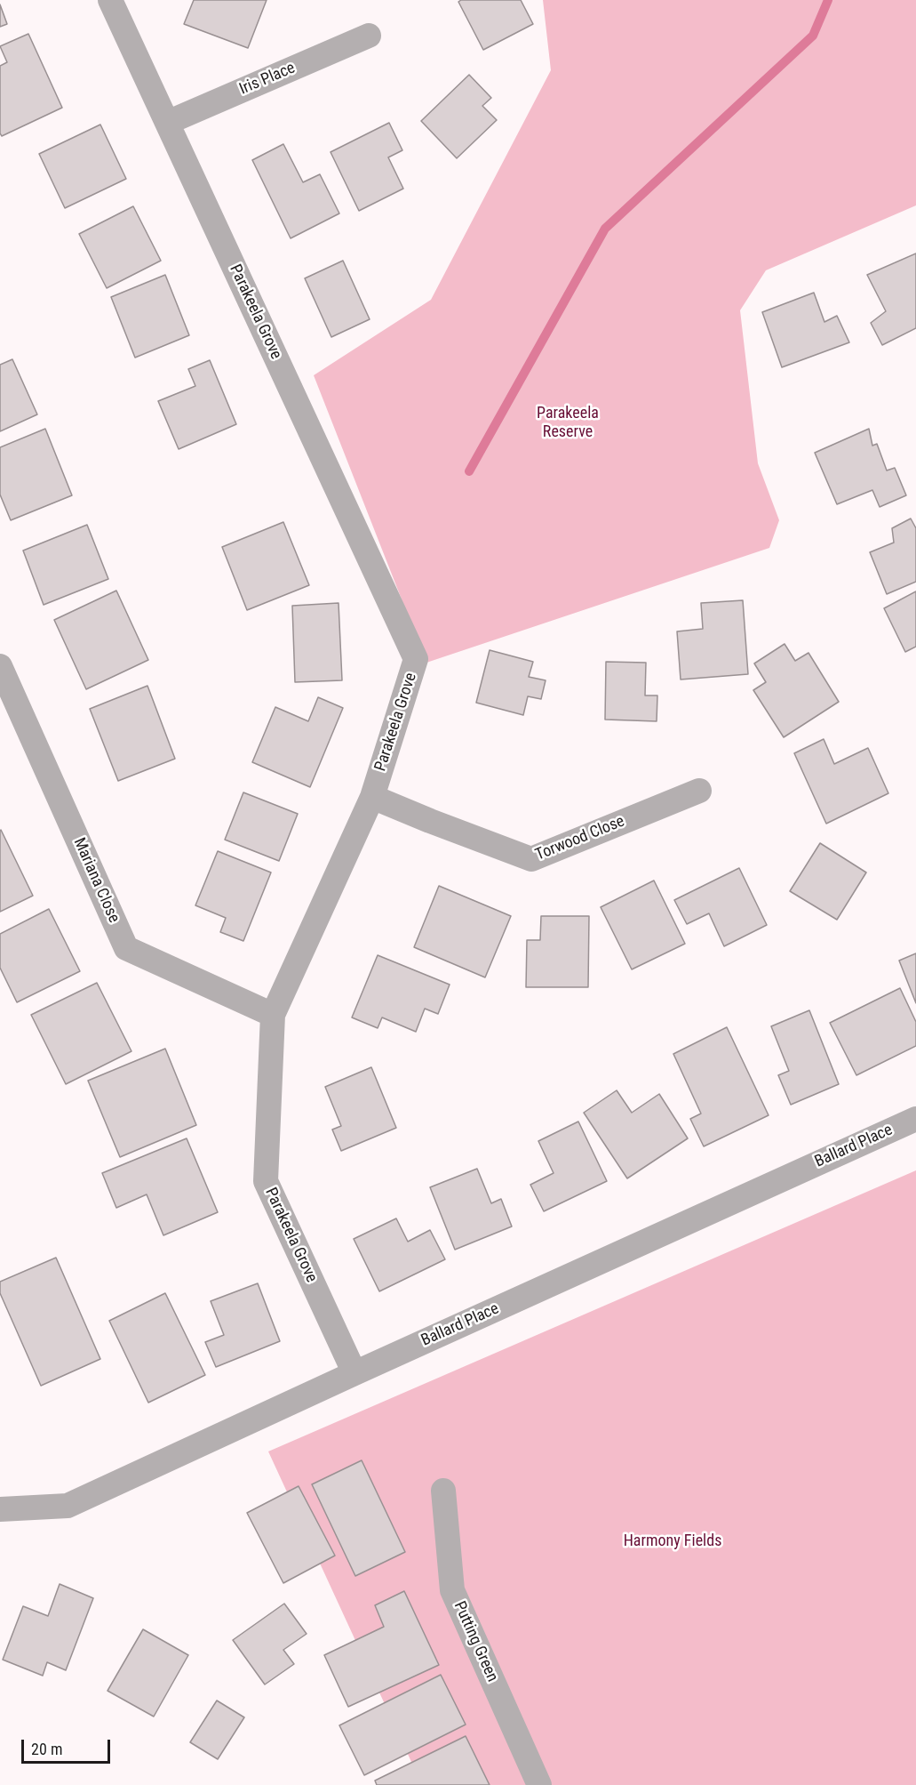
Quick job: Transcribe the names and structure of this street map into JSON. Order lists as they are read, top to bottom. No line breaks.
{"streets":{"street":["Iris Place","Parakeela Grove","Torwood Close","Mariana Close","Ballard Place","Putting Green"]},"crossings":[["Iris Place","Parakeela Grove"],["Parakeela Grove","Torwood Close"],["Parakeela Grove","Mariana Close"],["Parakeela Grove","Ballard Place"]],"parks":["Parakeela Reserve","Harmony Fields"],"scale_bar":"20 m"}
